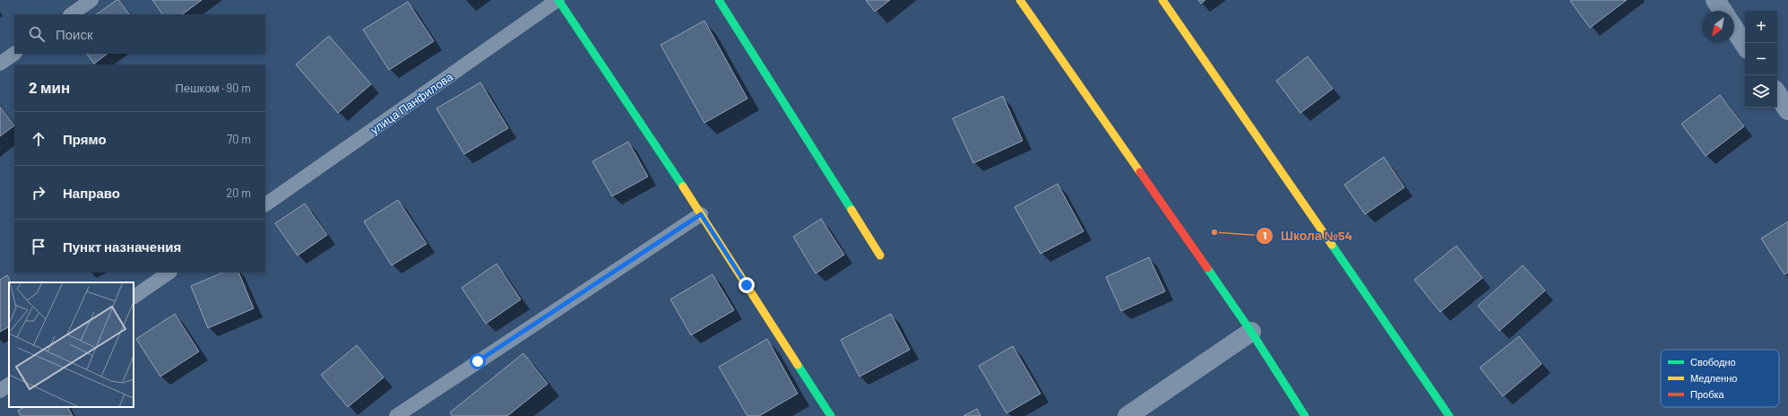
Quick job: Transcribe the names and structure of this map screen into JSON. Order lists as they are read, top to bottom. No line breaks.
{"streets":{"lane":["улица Панфилова"]},"places":["Школа №54"],"legend":["Свободно","Медленно","Пробка"],"north":"bottom left","page":{"map_buttons":["+","−"],"search":"Поиск","heading":["2 мин","Пешком · 90 m"],"list":[["Прямо","70 m"],["Направо","20 m"],"Пункт назначения"]}}
